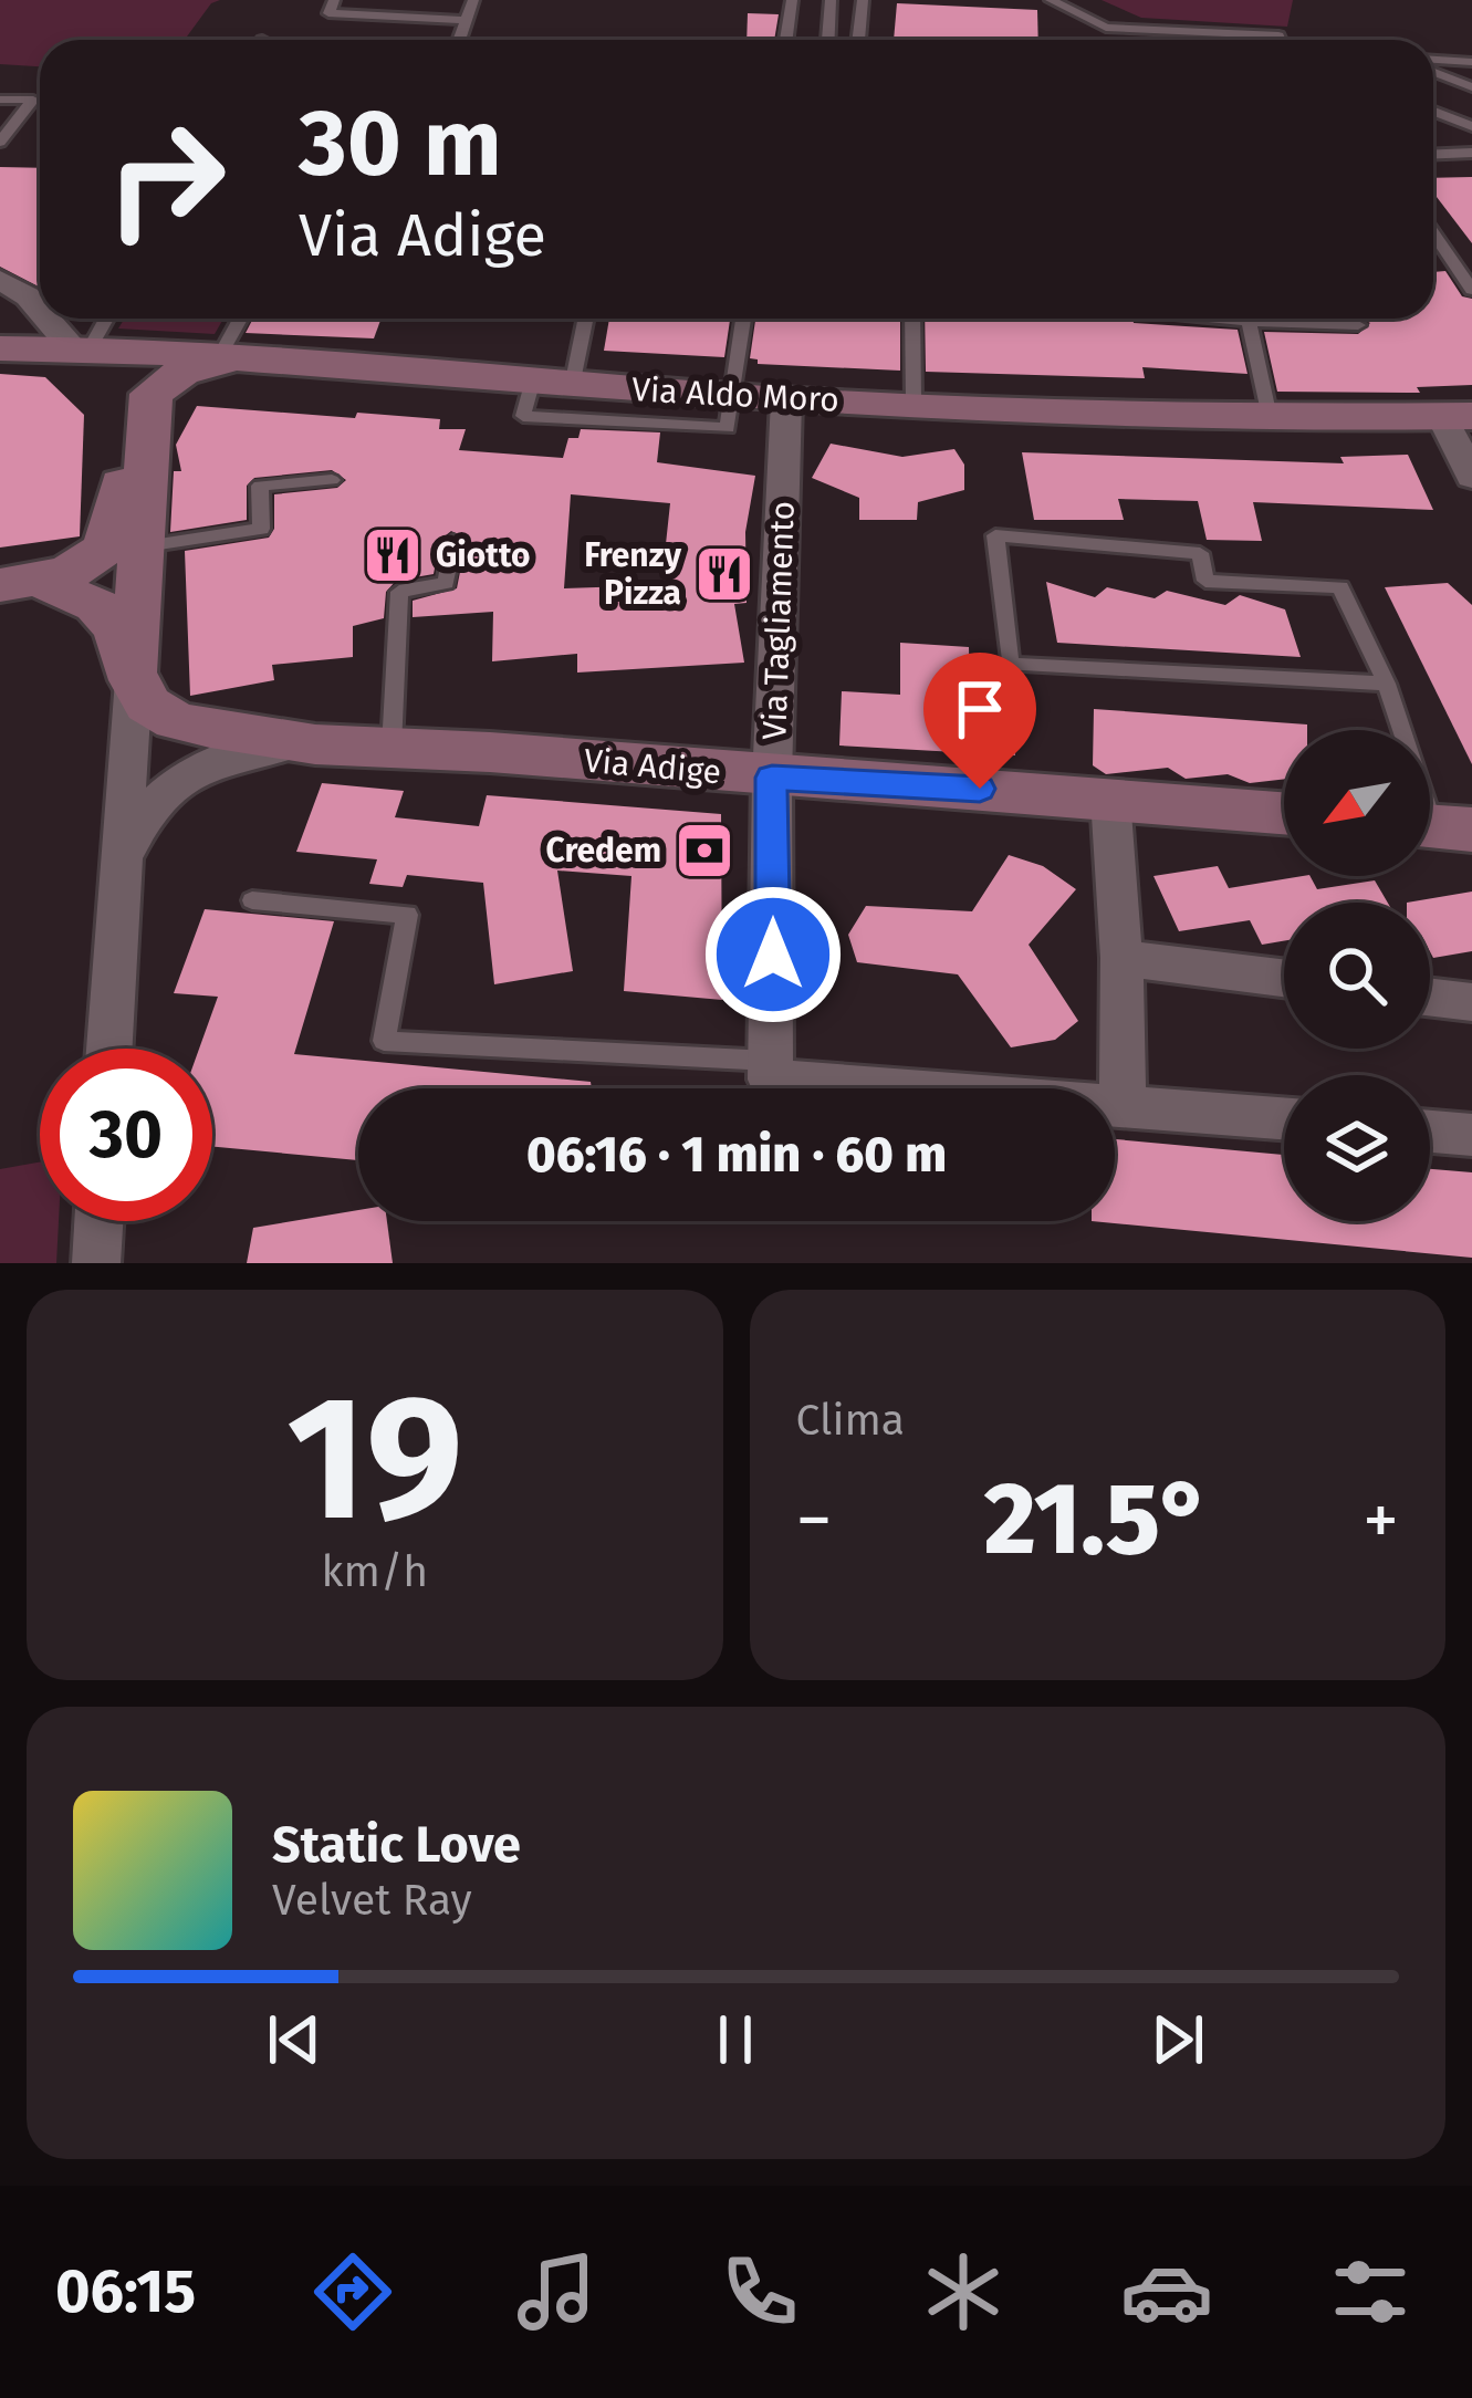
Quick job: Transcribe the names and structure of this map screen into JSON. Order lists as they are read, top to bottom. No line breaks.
{"streets":{"main road":["Via Aldo Moro","Via Adige"],"street":["Via Tagliamento"]},"crossings":[["Via Aldo Moro","Via Tagliamento"],["Via Tagliamento","Via Adige"]],"places":{"restaurant":["Giotto","Frenzy Pizza"],"bank":["Credem"]},"north":"bottom left","page":{"turn":["30 m","Via Adige"],"limit":"30","trip":"06:16 · 1 min · 60 m","tile":[["19","km/h"],"Clima"],"heat":["−","21.5°","+"],"song":["Static Love","Velvet Ray"],"tabs":"06:15"}}
